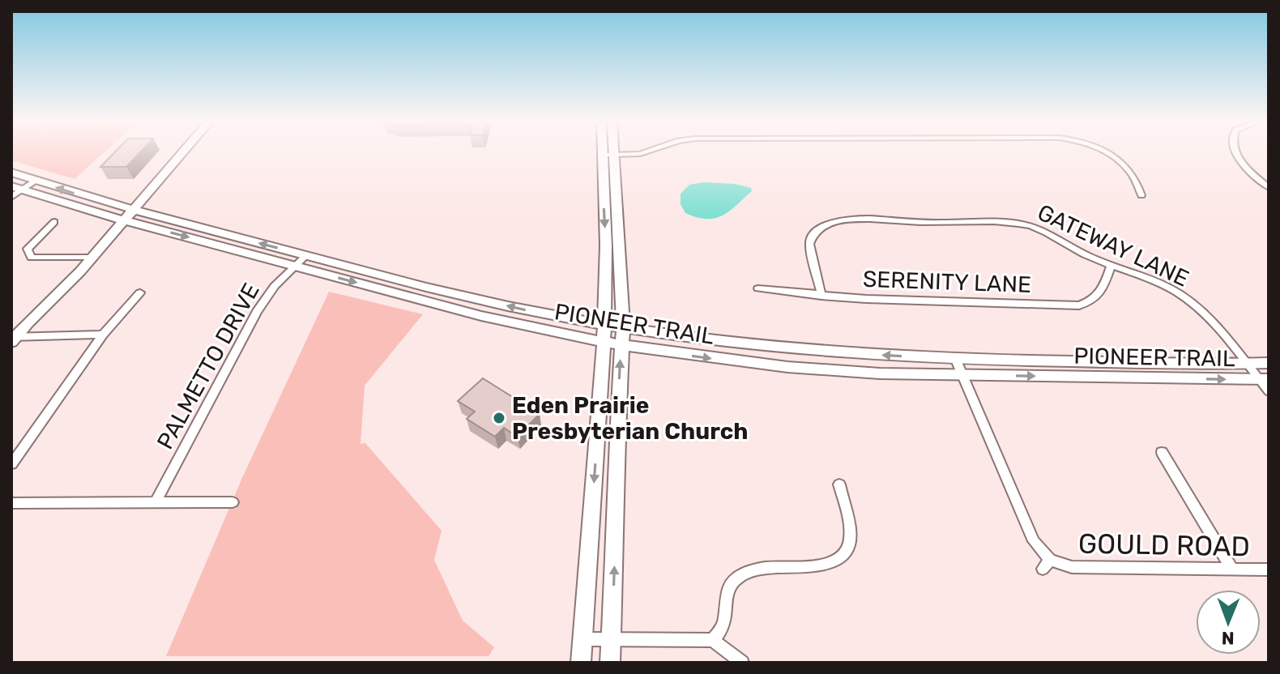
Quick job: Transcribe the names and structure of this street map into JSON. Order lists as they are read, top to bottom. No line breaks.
{"streets":{"main road":["PIONEER TRAIL"],"street":["GATEWAY LANE","SERENITY LANE","PALMETTO DRIVE","GOULD ROAD"]},"crossings":[["GATEWAY LANE","SERENITY LANE"],["GATEWAY LANE","PIONEER TRAIL"],["PIONEER TRAIL","PALMETTO DRIVE"],["PIONEER TRAIL","GOULD ROAD"]],"places":["Eden Prairie Presbyterian Church"],"north":"bottom"}
